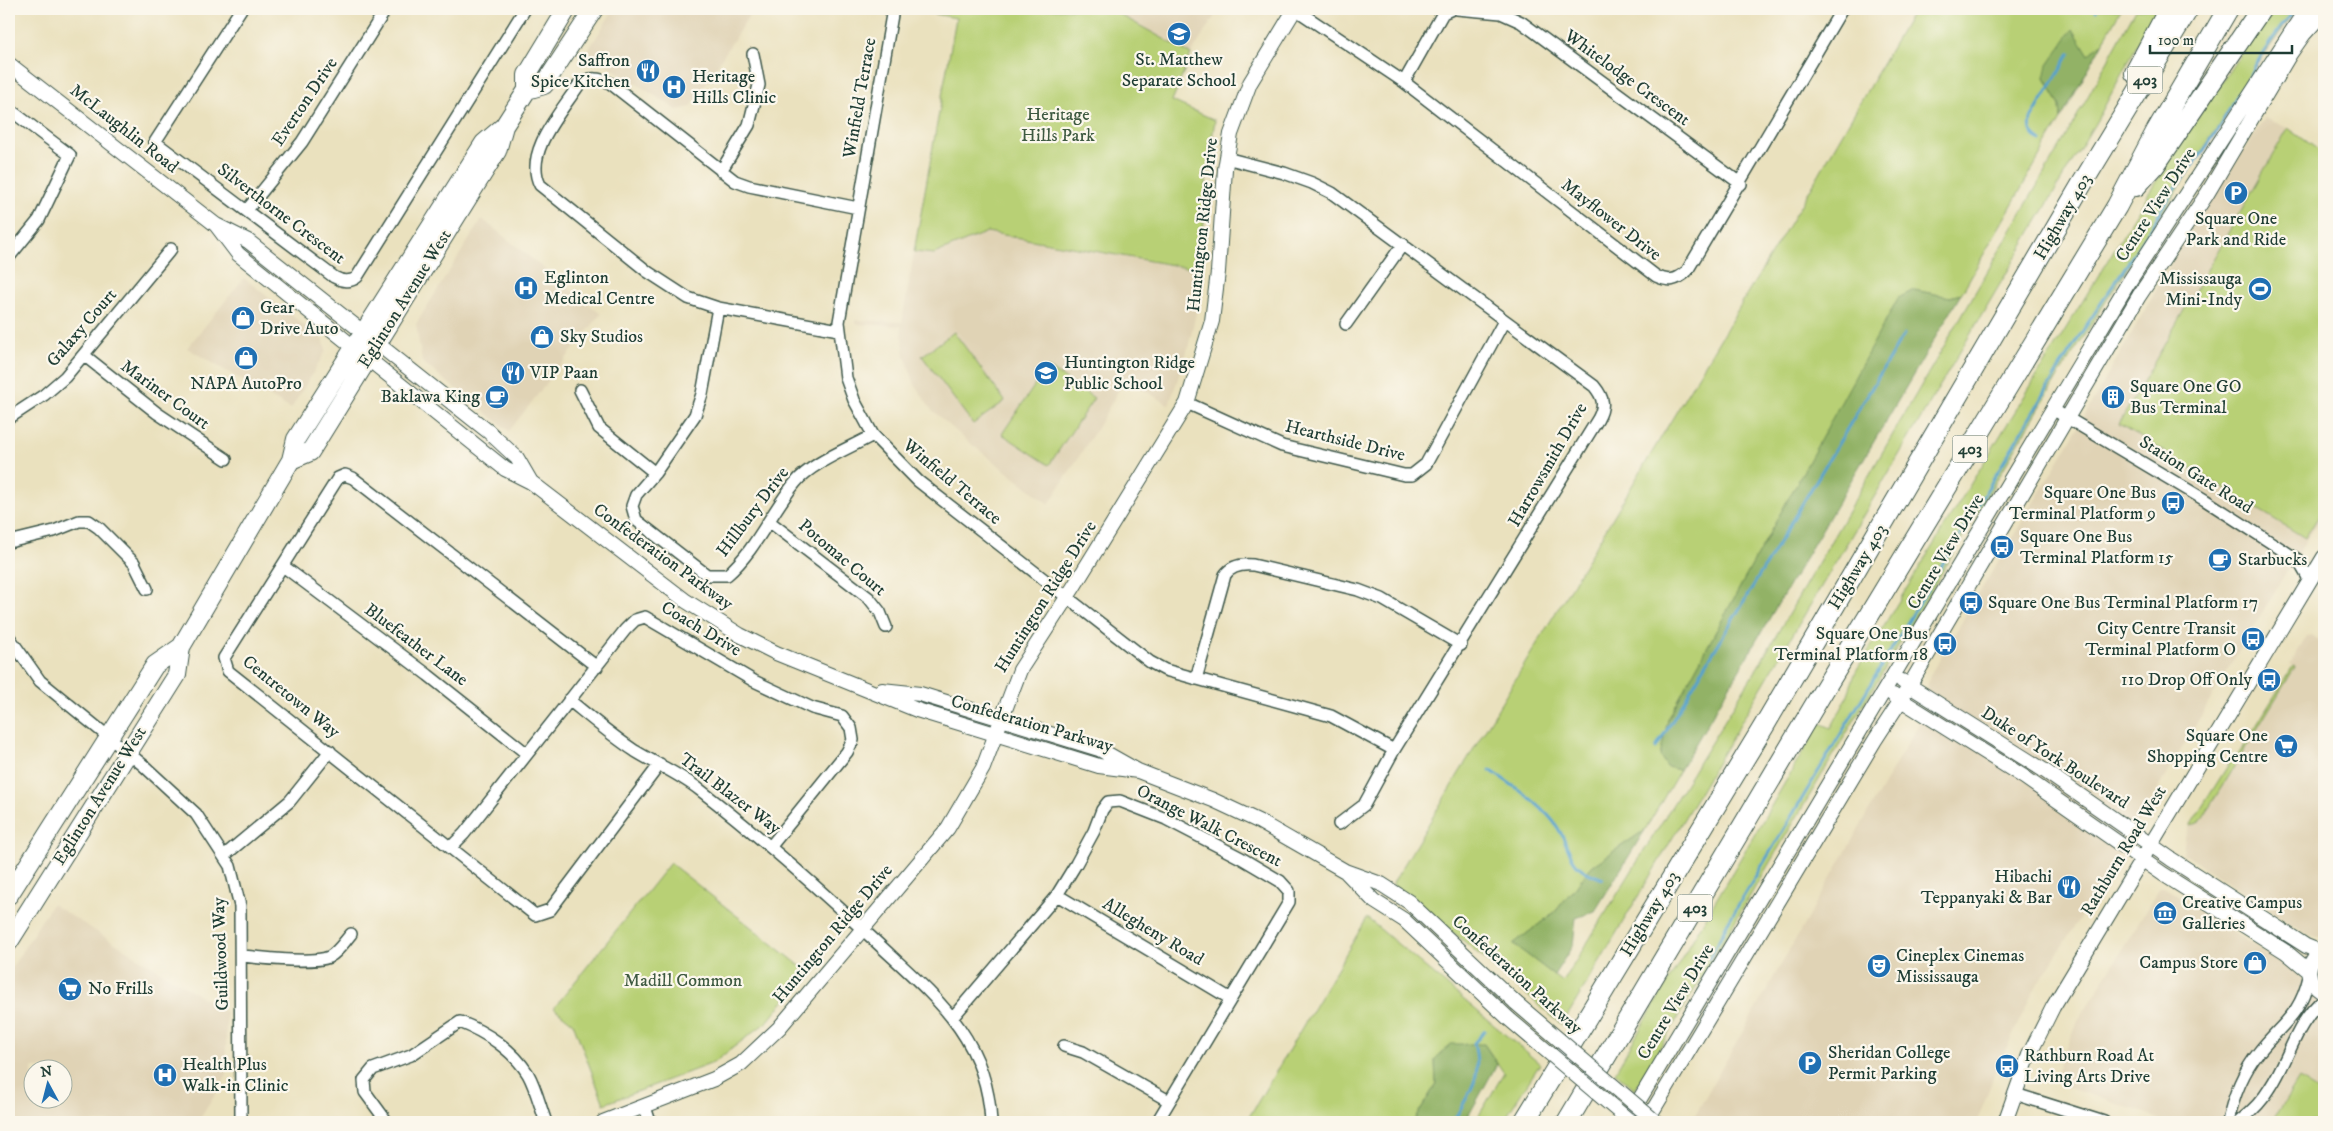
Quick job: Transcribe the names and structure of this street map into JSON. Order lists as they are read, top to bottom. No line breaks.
{"streets":{"highway":["403","Highway 403"],"main road":["Eglinton Avenue West"],"street":["Whitelodge Crescent","Winfield Terrace","Everton Drive","McLaughlin Road","Centre View Drive","Silverthorne Crescent","Mayflower Drive","Huntington Ridge Drive","Galaxy Court","Mariner Court","Hearthside Drive","Harrowsmith Drive","Station Gate Road","Hillbury Drive","Confederation Parkway","Potomac Court","Coach Drive","Bluefeather Lane","Centretown Way","Duke of York Boulevard","Trail Blazer Way","Orange Walk Crescent","Rathburn Road West","Allegheny Road","Guildwood Way"]},"crossings":[["Whitelodge Crescent","Mayflower Drive"],["Winfield Terrace","Huntington Ridge Drive"],["Winfield Terrace","Harrowsmith Drive"],["Winfield Terrace","Hillbury Drive"],["Everton Drive","Silverthorne Crescent"],["McLaughlin Road","Eglinton Avenue West"],["McLaughlin Road","Confederation Parkway"],["Centre View Drive","Station Gate Road"],["Centre View Drive","Duke of York Boulevard"],["Mayflower Drive","Huntington Ridge Drive"],["Huntington Ridge Drive","Hearthside Drive"],["Huntington Ridge Drive","Harrowsmith Drive"],["Huntington Ridge Drive","Confederation Parkway"],["Huntington Ridge Drive","Trail Blazer Way"],["Eglinton Avenue West","Confederation Parkway"],["Eglinton Avenue West","Guildwood Way"],["Galaxy Court","Mariner Court"],["Hearthside Drive","Harrowsmith Drive"],["Station Gate Road","Rathburn Road West"],["Hillbury Drive","Potomac Court"],["Coach Drive","Bluefeather Lane"],["Coach Drive","Centretown Way"],["Coach Drive","Trail Blazer Way"],["Bluefeather Lane","Centretown Way"],["Centretown Way","Trail Blazer Way"],["Duke of York Boulevard","Rathburn Road West"],["Orange Walk Crescent","Allegheny Road"]],"parks":["Heritage Hills Park","Madill Common"],"places":{"school or university":["St. Matthew Separate School","Huntington Ridge Public School"],"restaurant":["Saffron Spice Kitchen","VIP Paan","Hibachi Teppanyaki & Bar"],"hospital":["Heritage Hills Clinic","Eglinton Medical Centre","Health Plus Walk-in Clinic"],"parking":["Square One Park and Ride","Sheridan College Permit Parking"],"sports":["Mississauga Mini-Indy"],"shop":["Gear Drive Auto","Sky Studios","NAPA AutoPro","Campus Store"],"cafe":["Baklawa King","Starbucks"],"building":["Square One GO Bus Terminal"],"bus stop":["Square One Bus Terminal Platform 9","Square One Bus Terminal Platform 15","Square One Bus Terminal Platform 17","City Centre Transit Terminal Platform O","Square One Bus Terminal Platform 18","110 Drop Off Only","Rathburn Road At Living Arts Drive"],"supermarket":["Square One Shopping Centre","No Frills"],"museum":["Creative Campus Galleries"],"theatre":["Cineplex Cinemas Mississauga"]},"scale_bar":"100 m","north":"top"}
